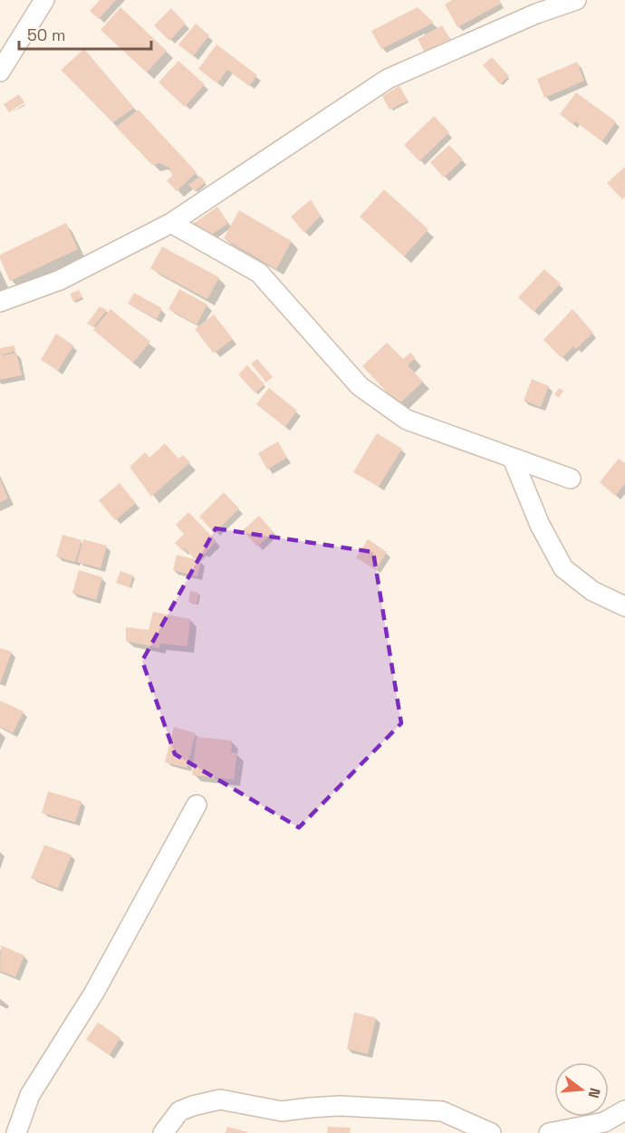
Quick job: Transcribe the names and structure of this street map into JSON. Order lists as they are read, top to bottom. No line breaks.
{"scale_bar":"50 m","north":"right"}
